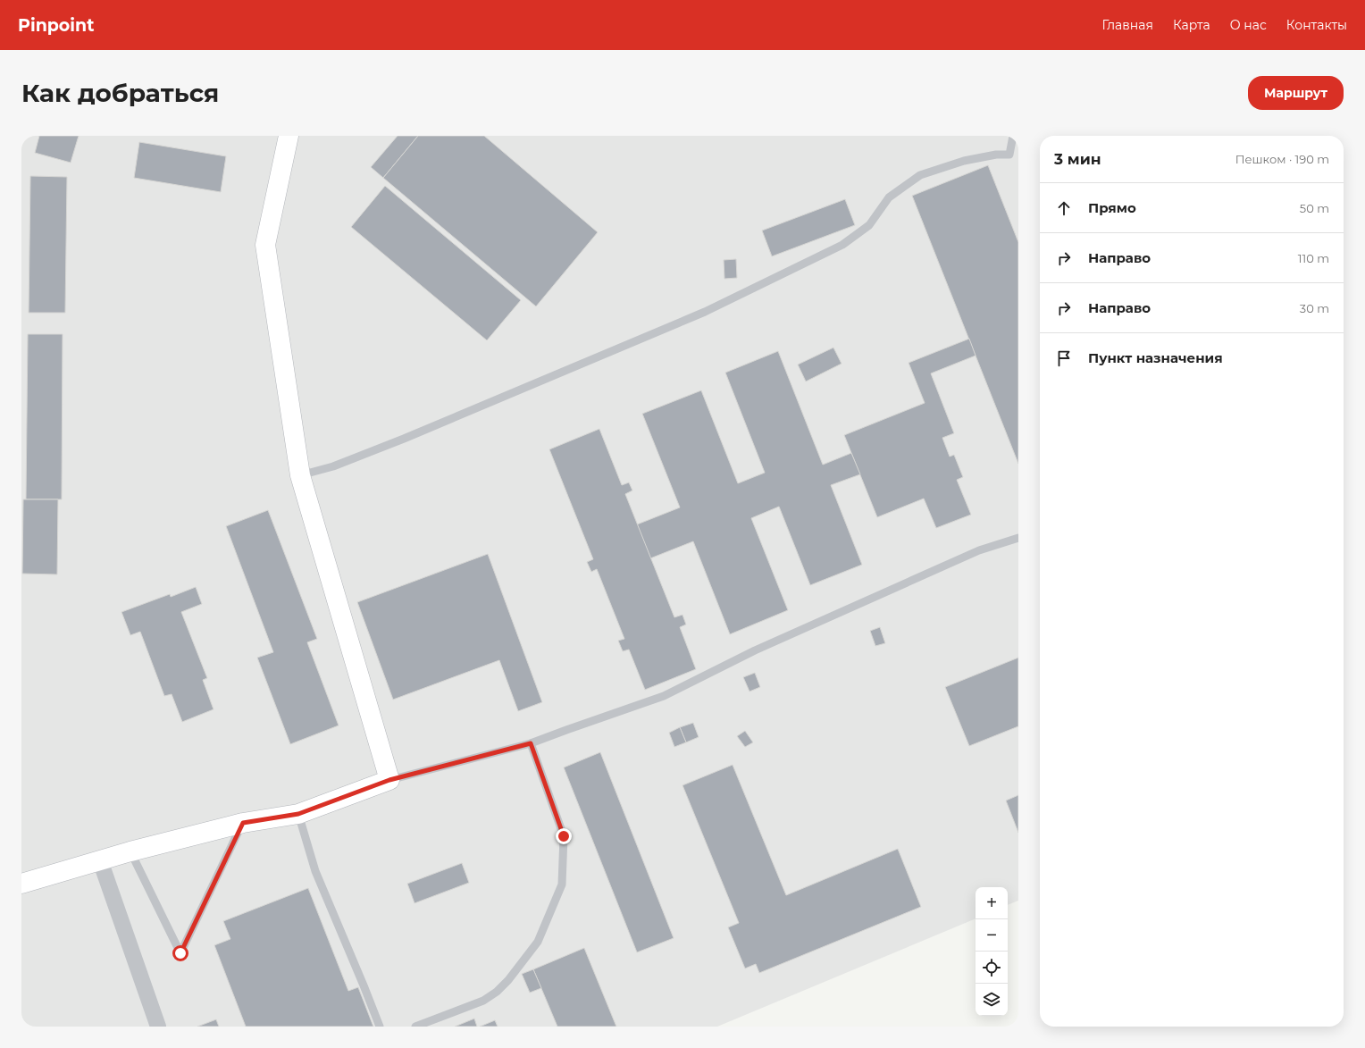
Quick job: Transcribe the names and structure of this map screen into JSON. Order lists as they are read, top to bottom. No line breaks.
{"page":{"header":"Pinpoint","nav":["Главная","Карта","О нас","Контакты"],"buttons":"Маршрут","title":"Как добраться","heading":["3 мин","Пешком · 190 m"],"list":[["Прямо","50 m"],["Направо","110 m"],["Направо","30 m"],"Пункт назначения"],"map_buttons":["+","−"]}}
